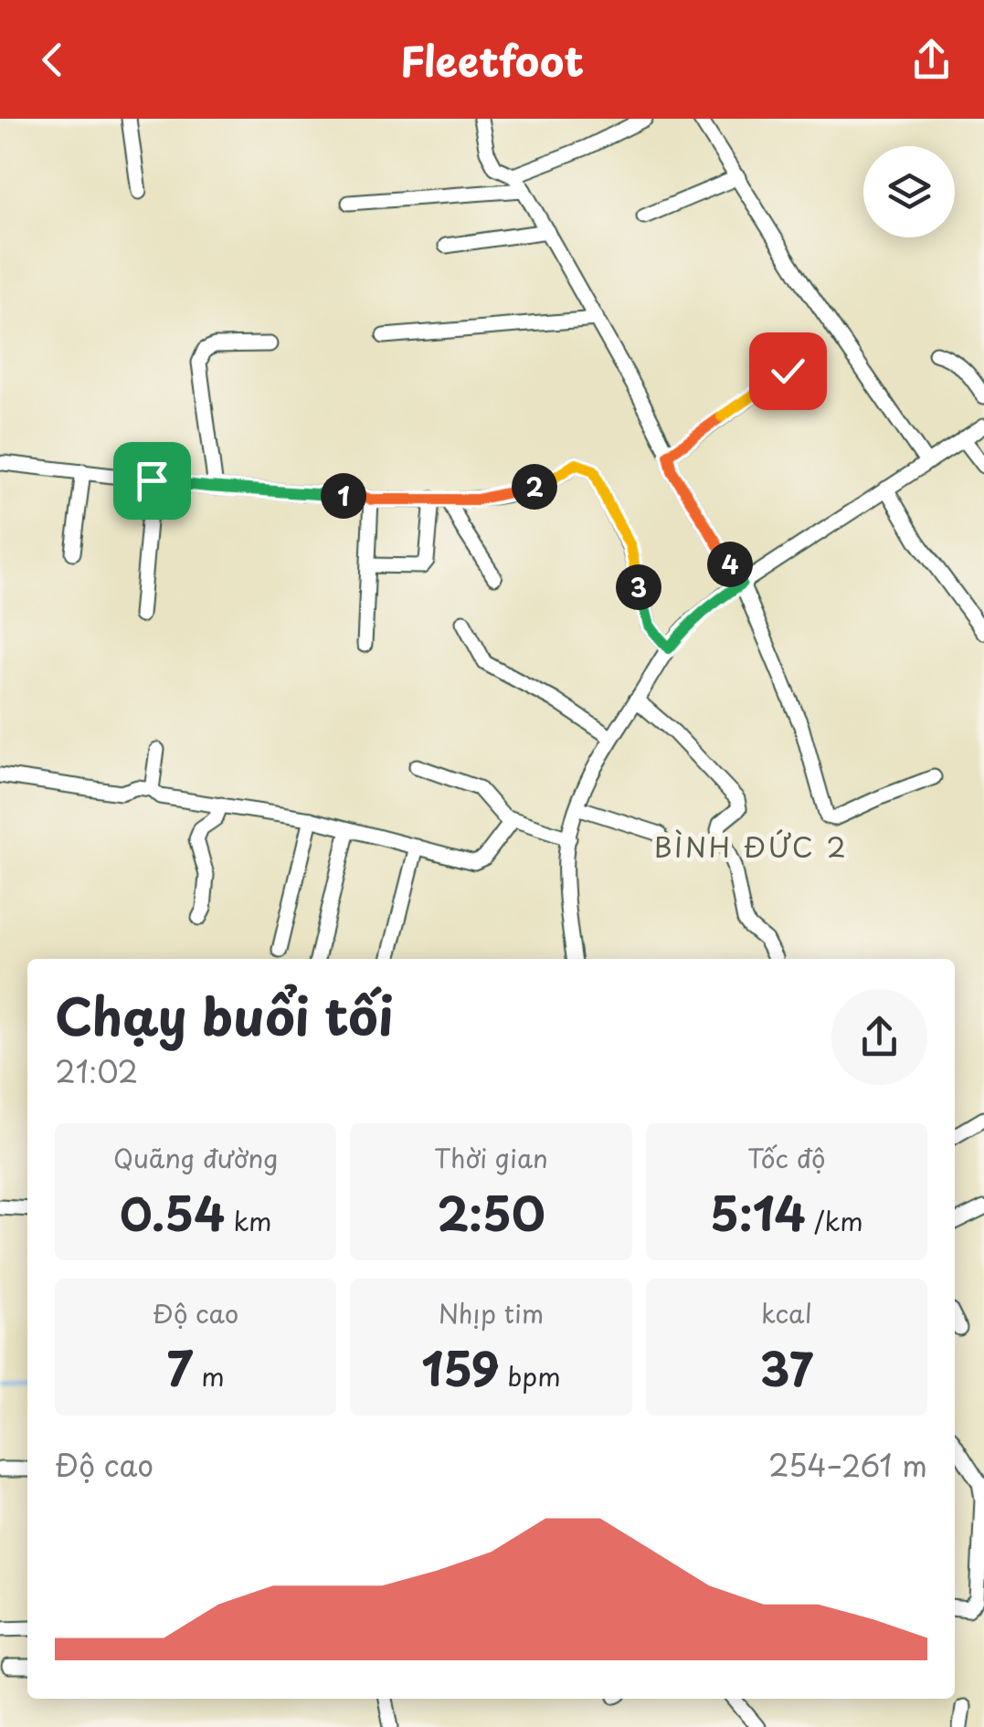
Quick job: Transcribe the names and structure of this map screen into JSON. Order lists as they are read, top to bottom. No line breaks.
{"districts":["BÌNH ĐỨC 2"],"page":{"header":"Fleetfoot","pins":["2","1","4","3"],"heading":["Chạy buổi tối","21:02"],"stats":[["Quãng đường","0.54 km"],["Thời gian","2:50"],["Tốc độ","5:14 /km"],["Độ cao","7 m"],["Nhịp tim","159 bpm"],["kcal","37"]],"chart":["Độ cao","254–261 m"]}}
